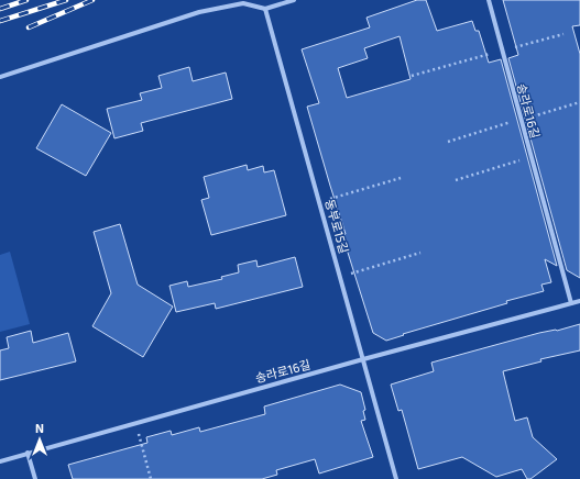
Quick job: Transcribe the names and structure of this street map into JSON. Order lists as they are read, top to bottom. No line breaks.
{"streets":{"street":["송라로16길","동부로15길"]},"crossings":[["송라로16길","동부로15길"]],"north":"top"}
